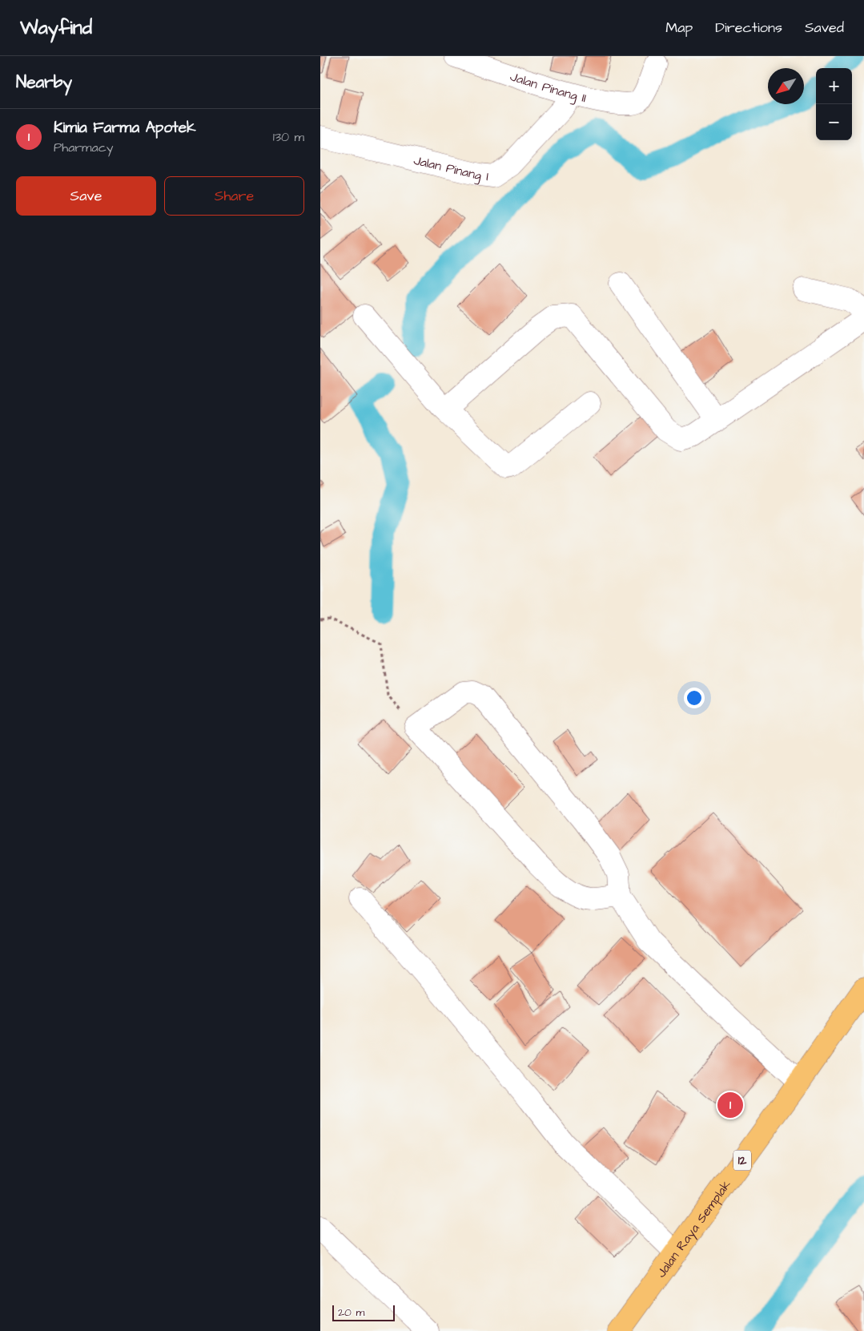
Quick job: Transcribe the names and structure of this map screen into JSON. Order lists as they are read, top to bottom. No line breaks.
{"streets":{"main road":["12","Jalan Raya Semplak"],"street":["Jalan Pinang II","Jalan Pinang I"]},"crossings":[["Jalan Pinang II","Jalan Pinang I"]],"scale_bar":"20 m","north":"bottom left","page":{"header":"Wayfind","nav":["Map","Directions","Saved"],"heading":"Nearby","map_buttons":["+","−"],"list":[{"mark":"1","name":"Kimia Farma Apotek","note":"Pharmacy","value":"130 m"}],"buttons":["Save","Share"],"pins":"1","scale":"20 m"}}
